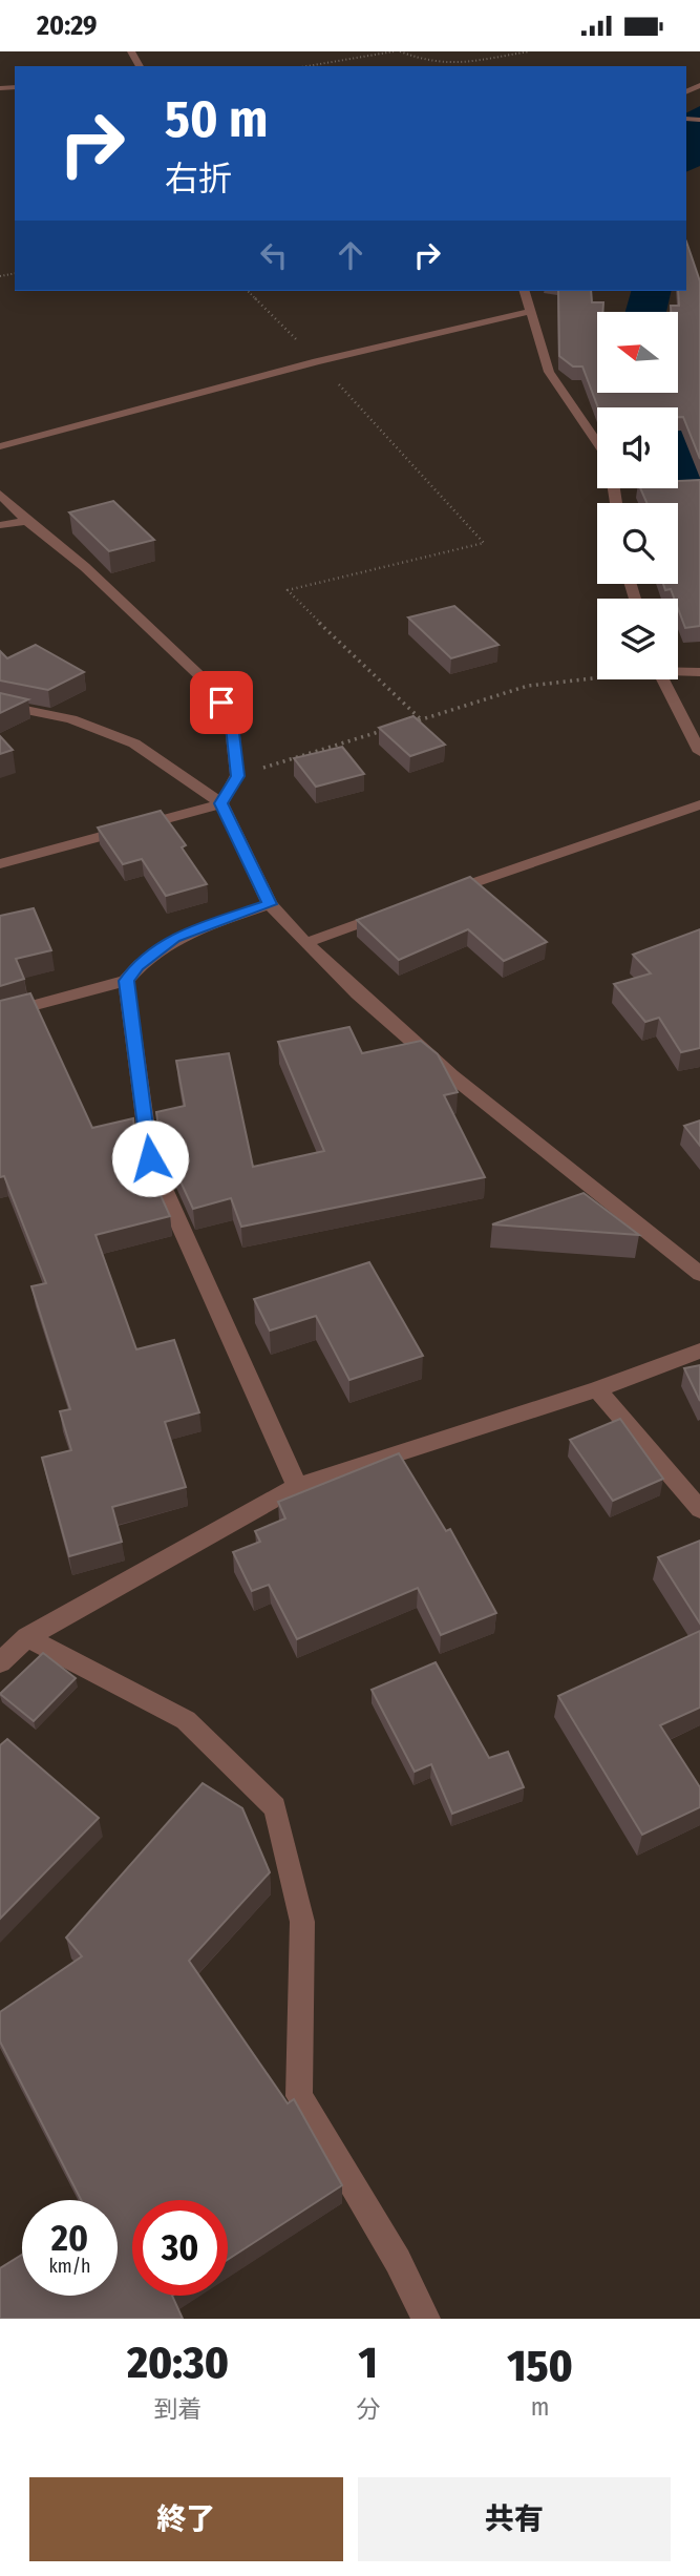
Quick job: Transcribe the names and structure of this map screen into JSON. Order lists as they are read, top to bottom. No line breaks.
{"north":"left","page":{"status":"20:29","turn":["50 m","右折"],"speed":"20 km/h","limit":"30","eta":["20:30","到着","1","分","150","m"],"buttons":["終了","共有"]}}
